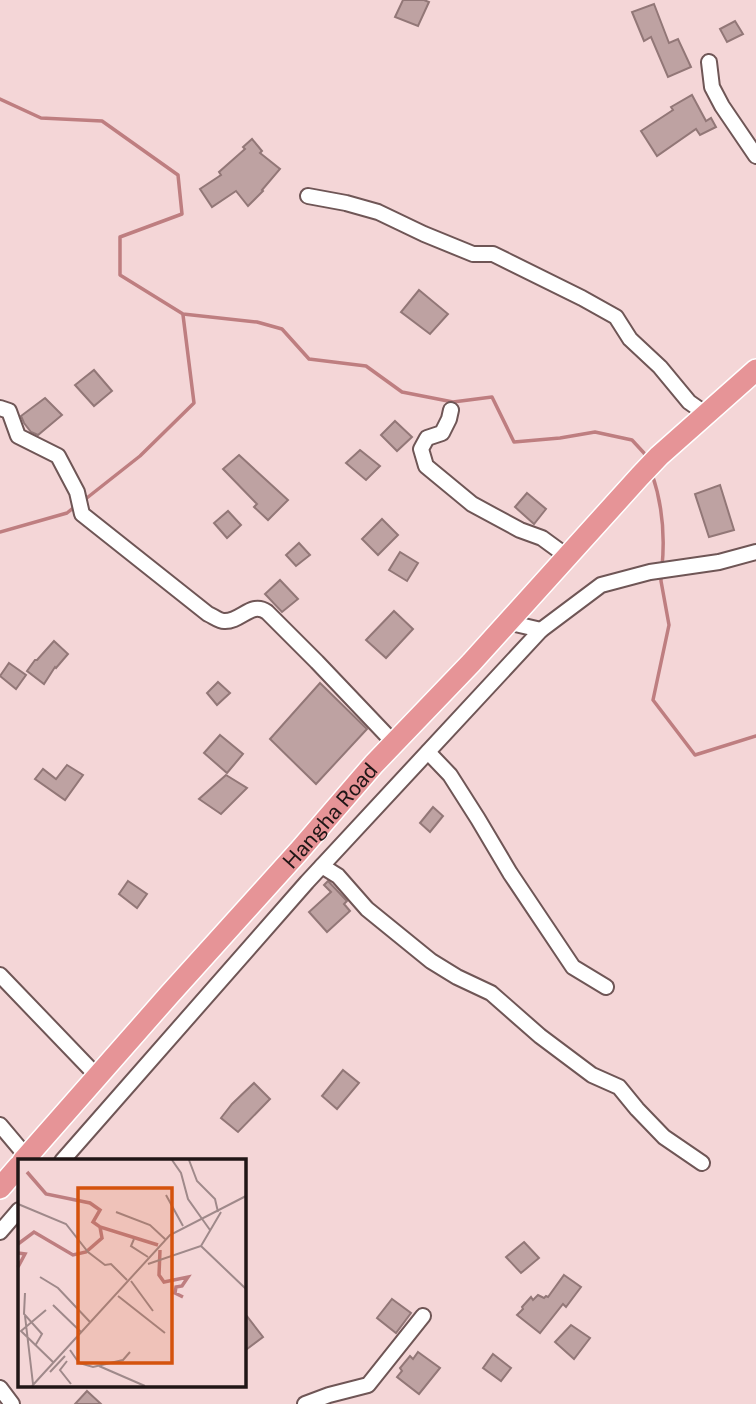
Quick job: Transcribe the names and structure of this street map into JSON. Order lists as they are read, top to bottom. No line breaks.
{"streets":{"highway":["Hangha Road"]}}
